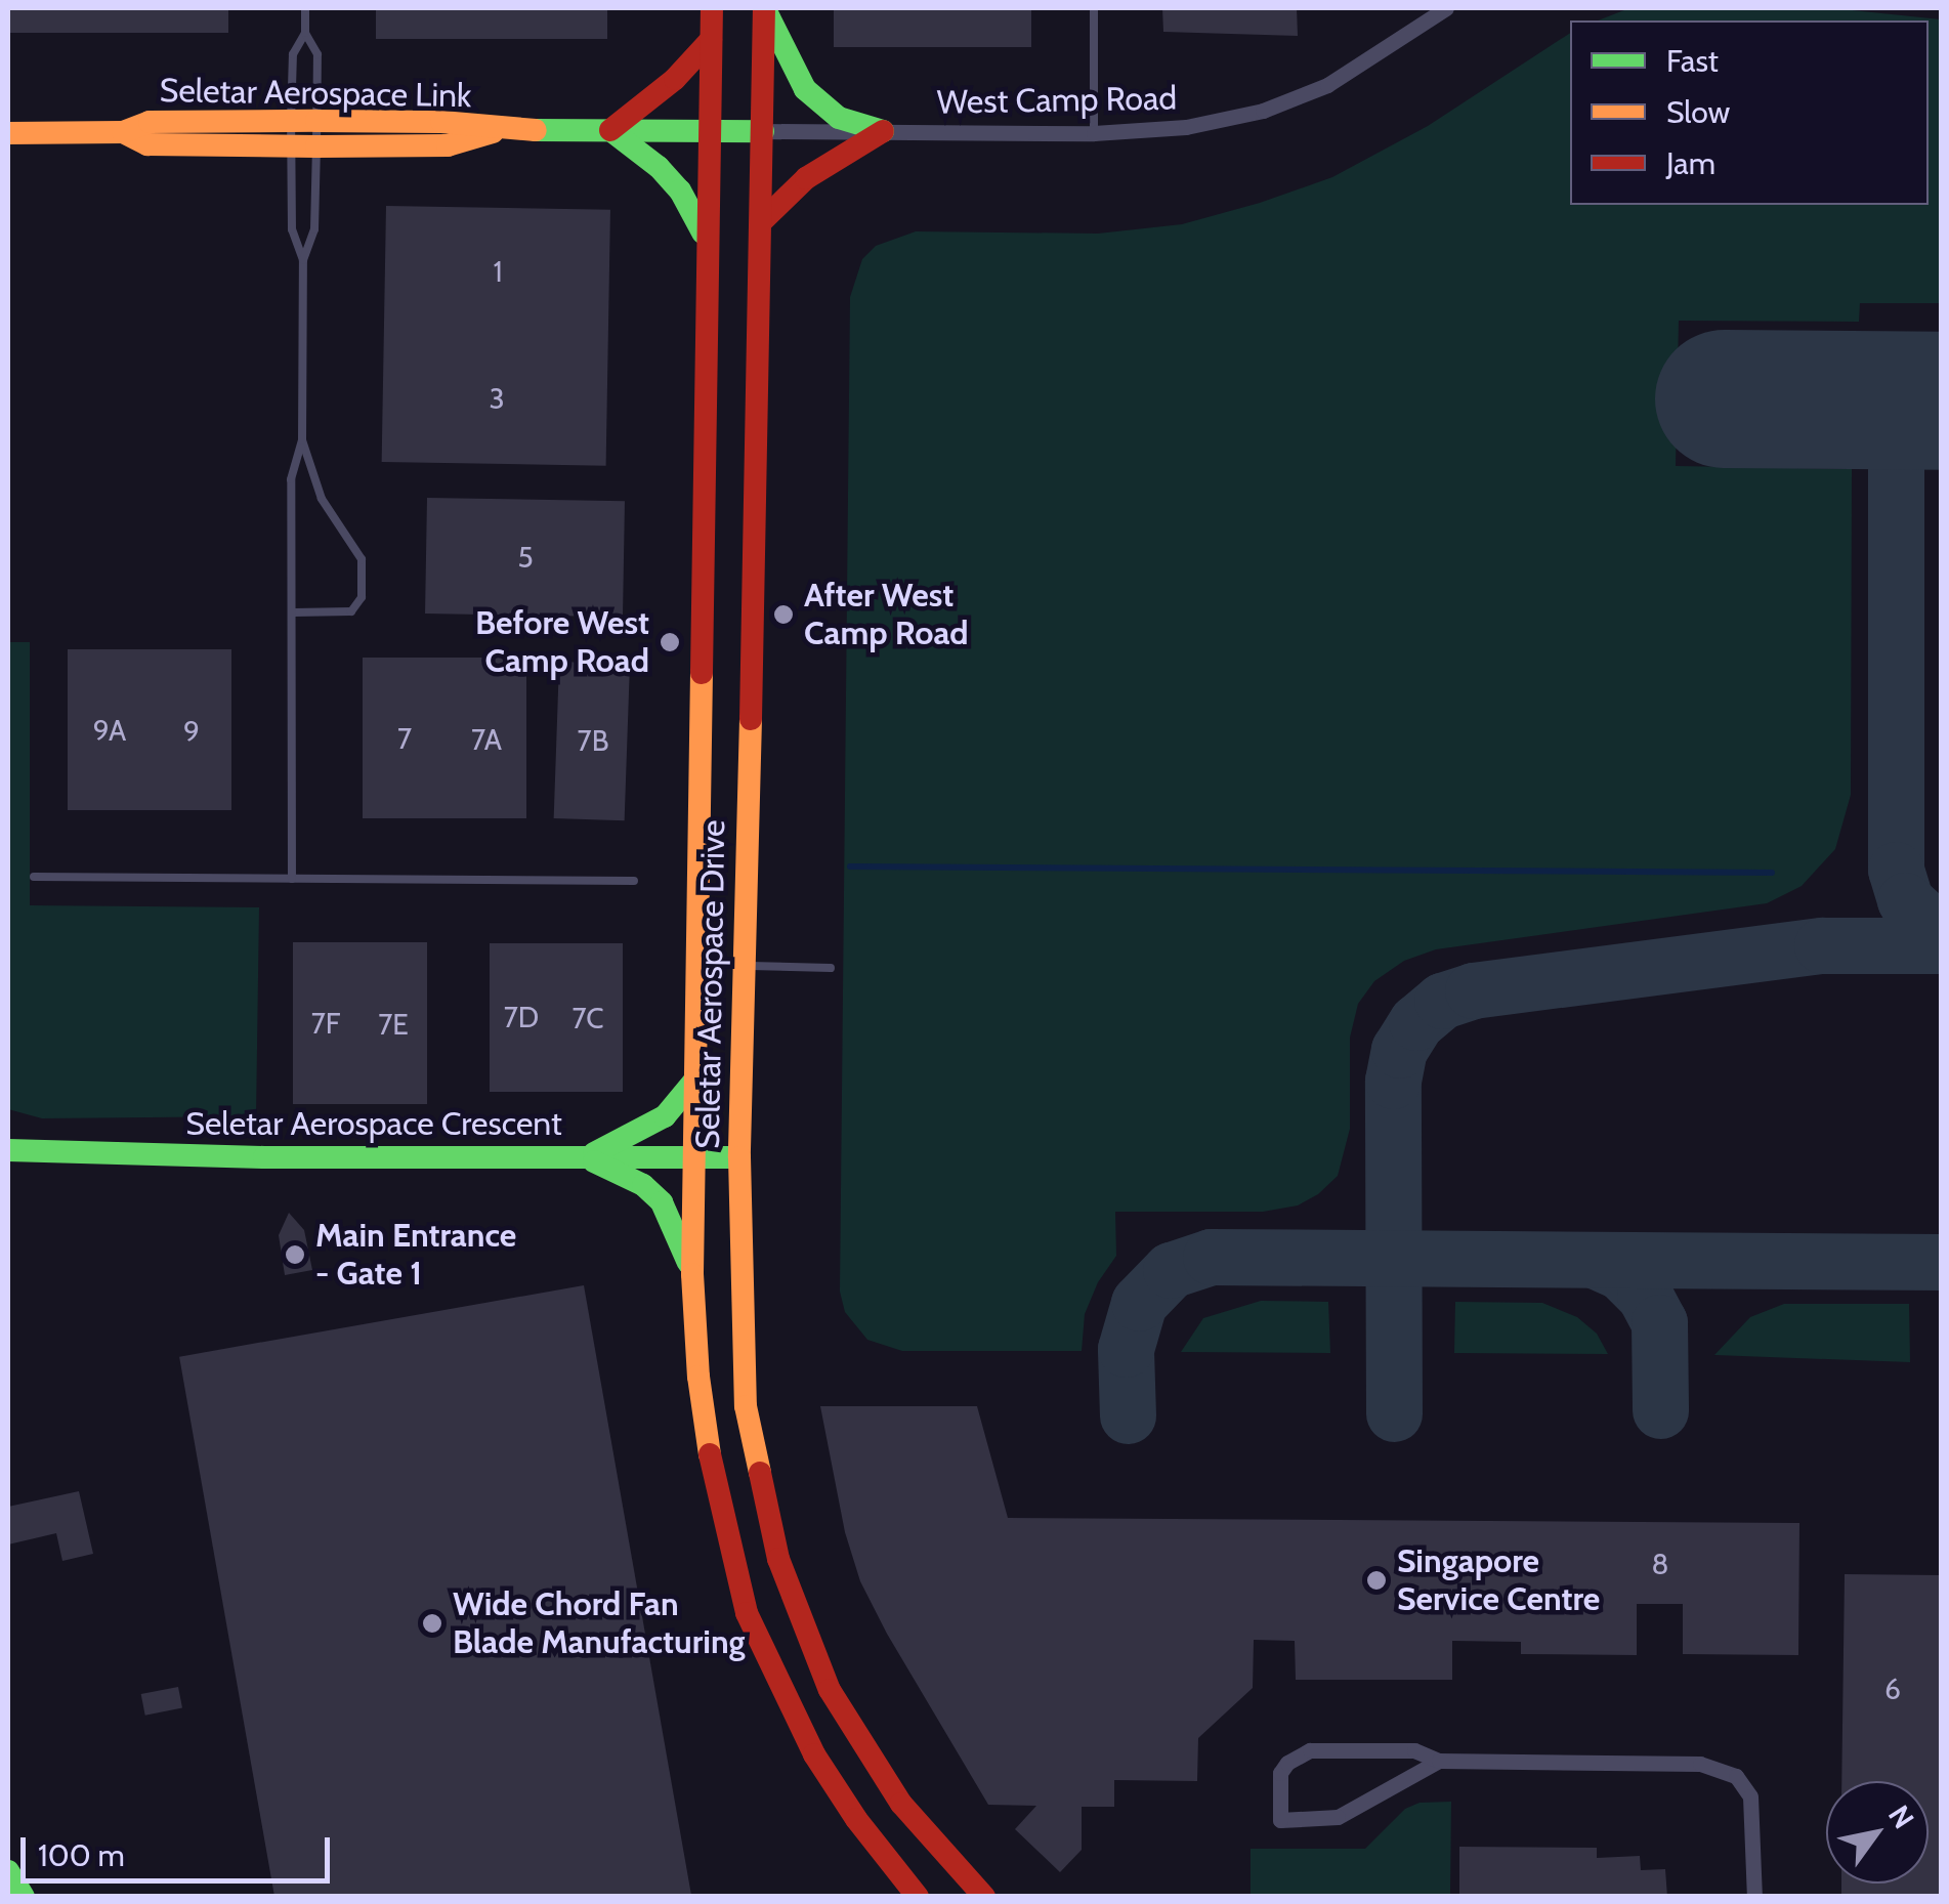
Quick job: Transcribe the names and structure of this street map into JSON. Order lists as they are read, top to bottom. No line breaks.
{"streets":{"street":["Seletar Aerospace Link","West Camp Road","Seletar Aerospace Drive","Seletar Aerospace Crescent"]},"crossings":[["Seletar Aerospace Link","West Camp Road"],["Seletar Aerospace Link","Seletar Aerospace Drive"],["West Camp Road","Seletar Aerospace Drive"],["Seletar Aerospace Drive","Seletar Aerospace Crescent"]],"places":["After West Camp Road","Before West Camp Road","Main Entrance - Gate 1","Singapore Service Centre","Wide Chord Fan Blade Manufacturing"],"house_numbers":["1","3","5","9A","9","7","7A","7B","7D","7C","7F","7E","8","6"],"legend":["Fast","Slow","Jam"],"scale_bar":"100 m","north":"top right"}
